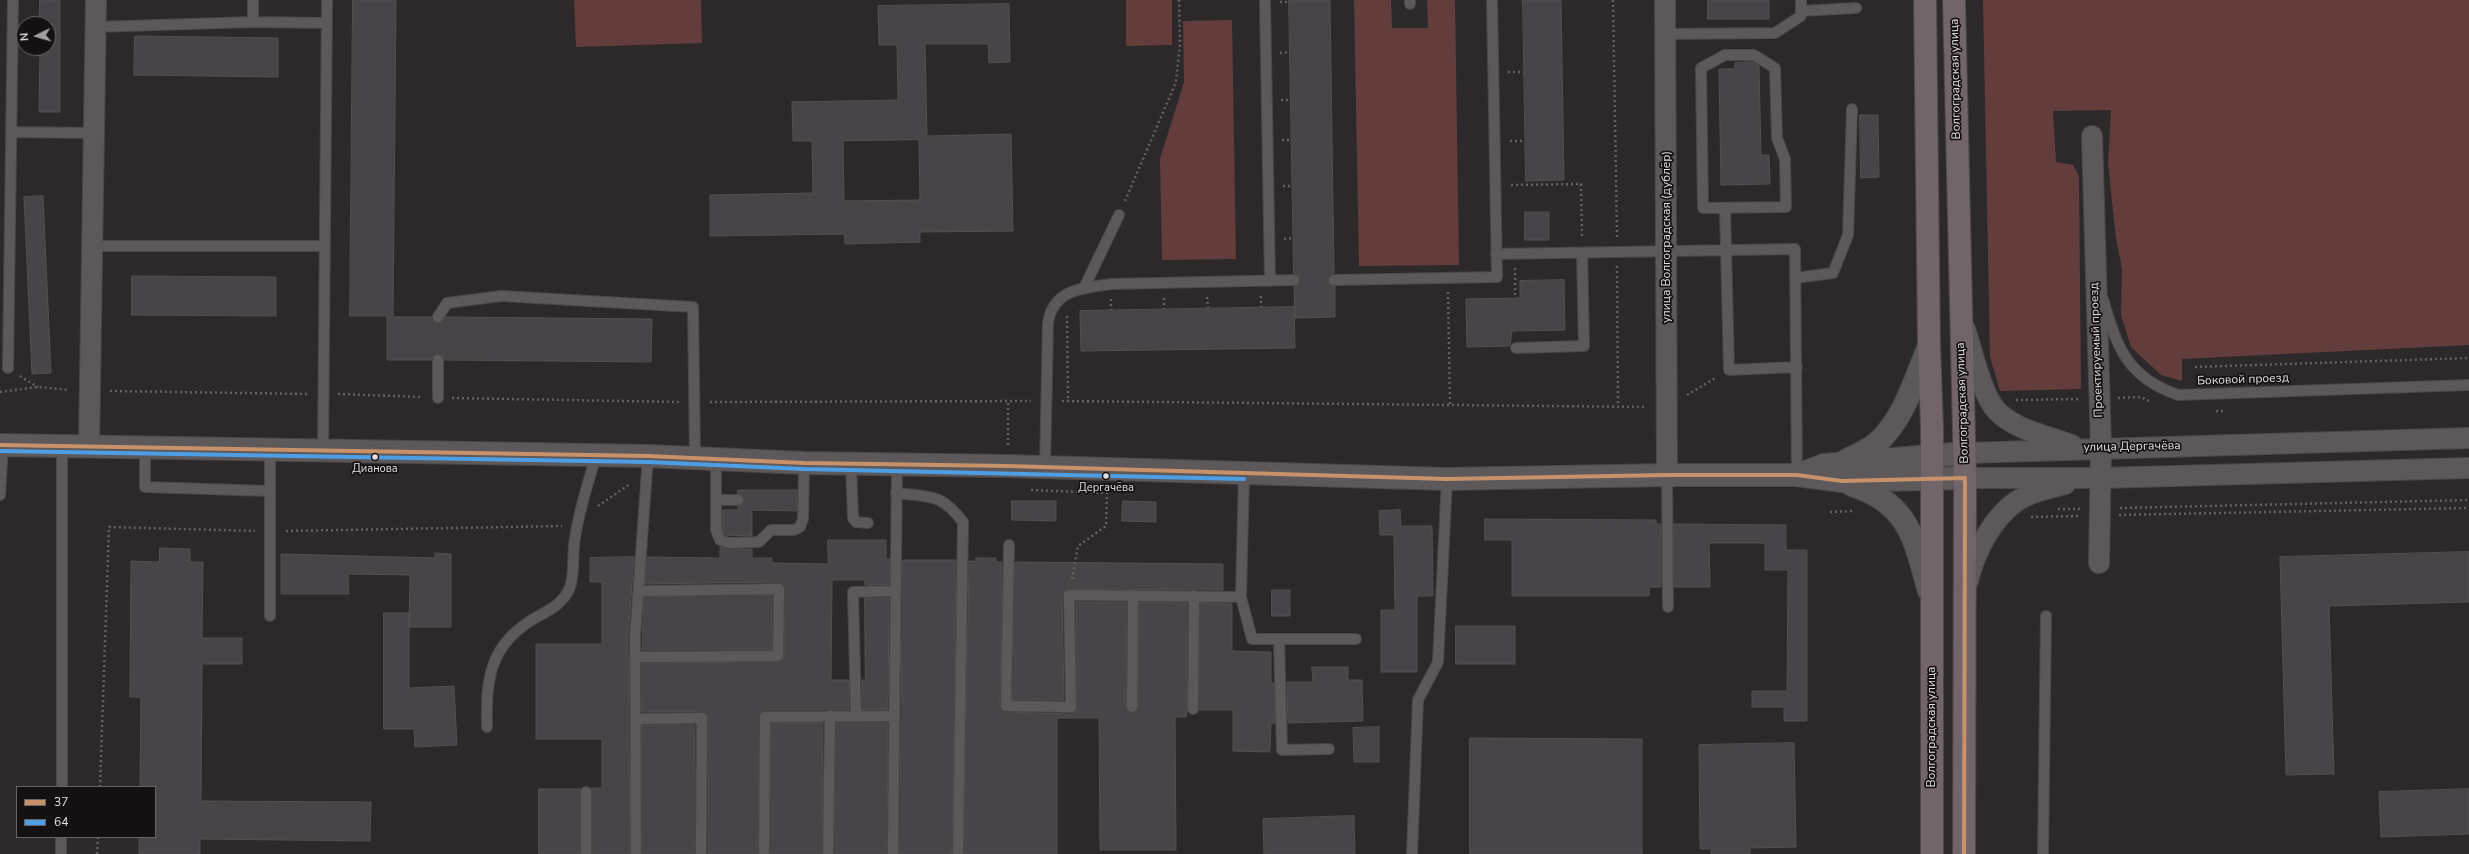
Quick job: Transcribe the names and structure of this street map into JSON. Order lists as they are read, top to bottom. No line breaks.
{"streets":{"main road":["Волгоградская улица"],"street":["улица Волгоградская (дублёр)","Проектируемый проезд","улица Дергачёва"],"lane":["Боковой проезд"]},"crossings":[["Волгоградская улица","улица Дергачёва"],["улица Волгоградская (дублёр)","улица Дергачёва"],["Проектируемый проезд","Боковой проезд"],["Проектируемый проезд","улица Дергачёва"]],"places":["Дианова","Дергачёва"],"lines":["transit line 37","transit line 64"],"legend":["37","64"],"north":"left"}
